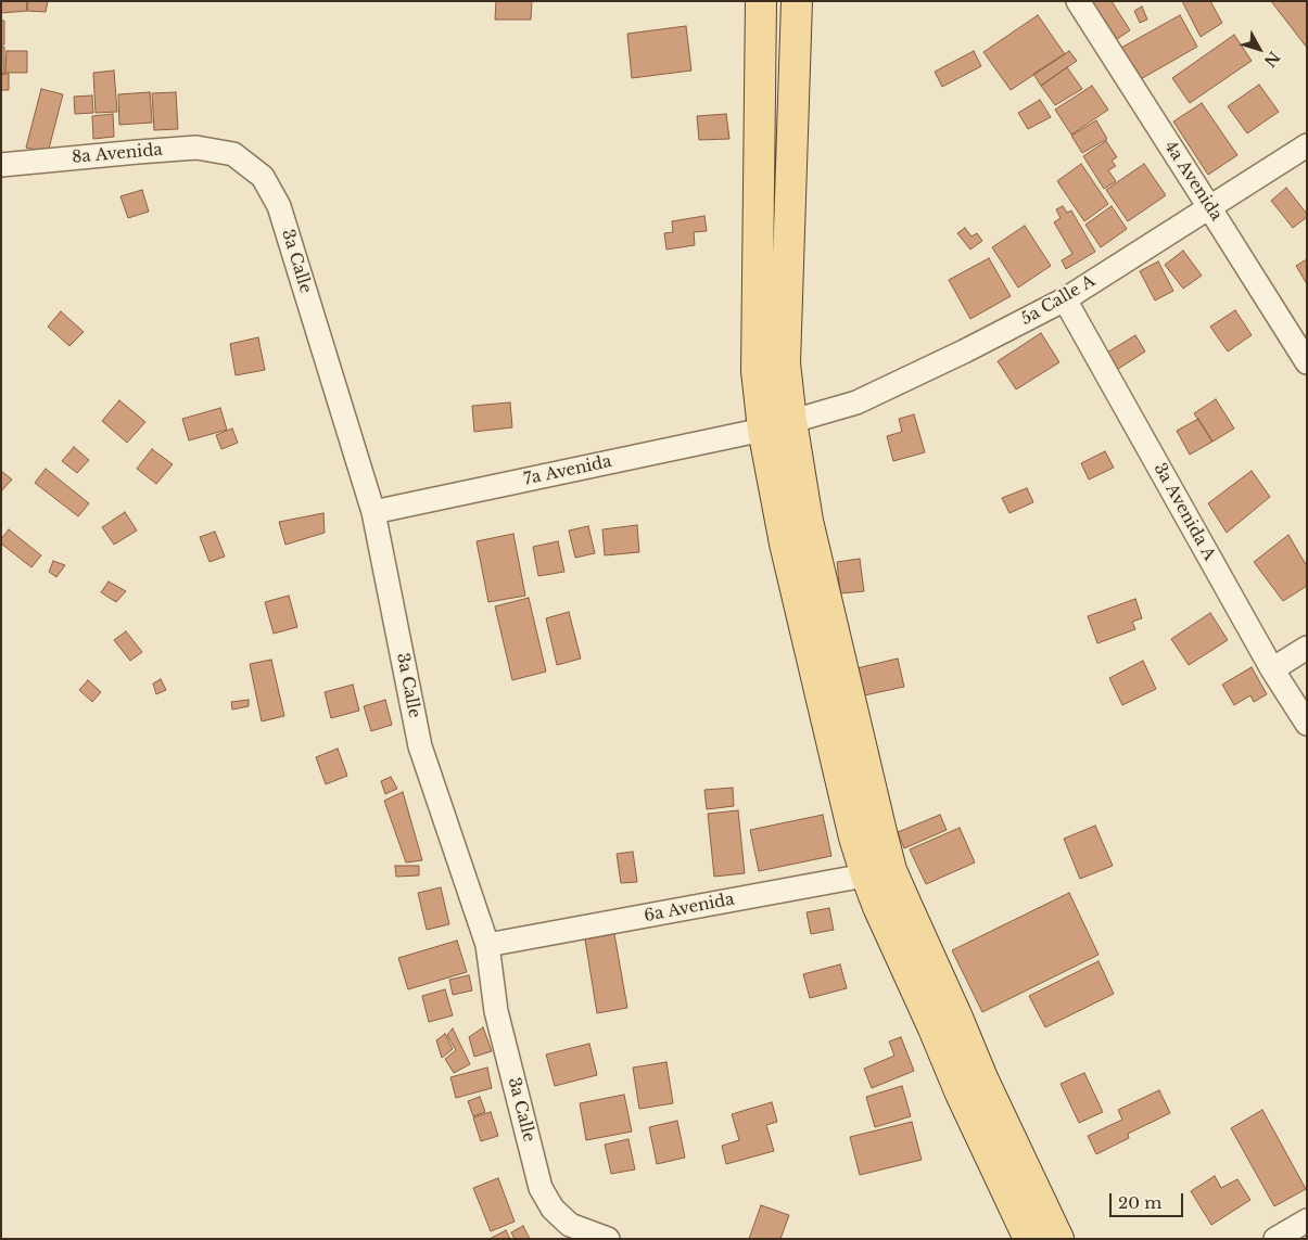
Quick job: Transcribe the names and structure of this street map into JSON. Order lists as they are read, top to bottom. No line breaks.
{"streets":{"street":["8a Avenida","4a Avenida","3a Calle","5a Calle A","7a Avenida","3a Avenida A","6a Avenida"]},"crossings":[["8a Avenida","3a Calle"],["4a Avenida","5a Calle A"],["3a Calle","7a Avenida"],["3a Calle","6a Avenida"],["5a Calle A","7a Avenida"],["5a Calle A","3a Avenida A"]],"scale_bar":"20 m","north":"bottom right"}
